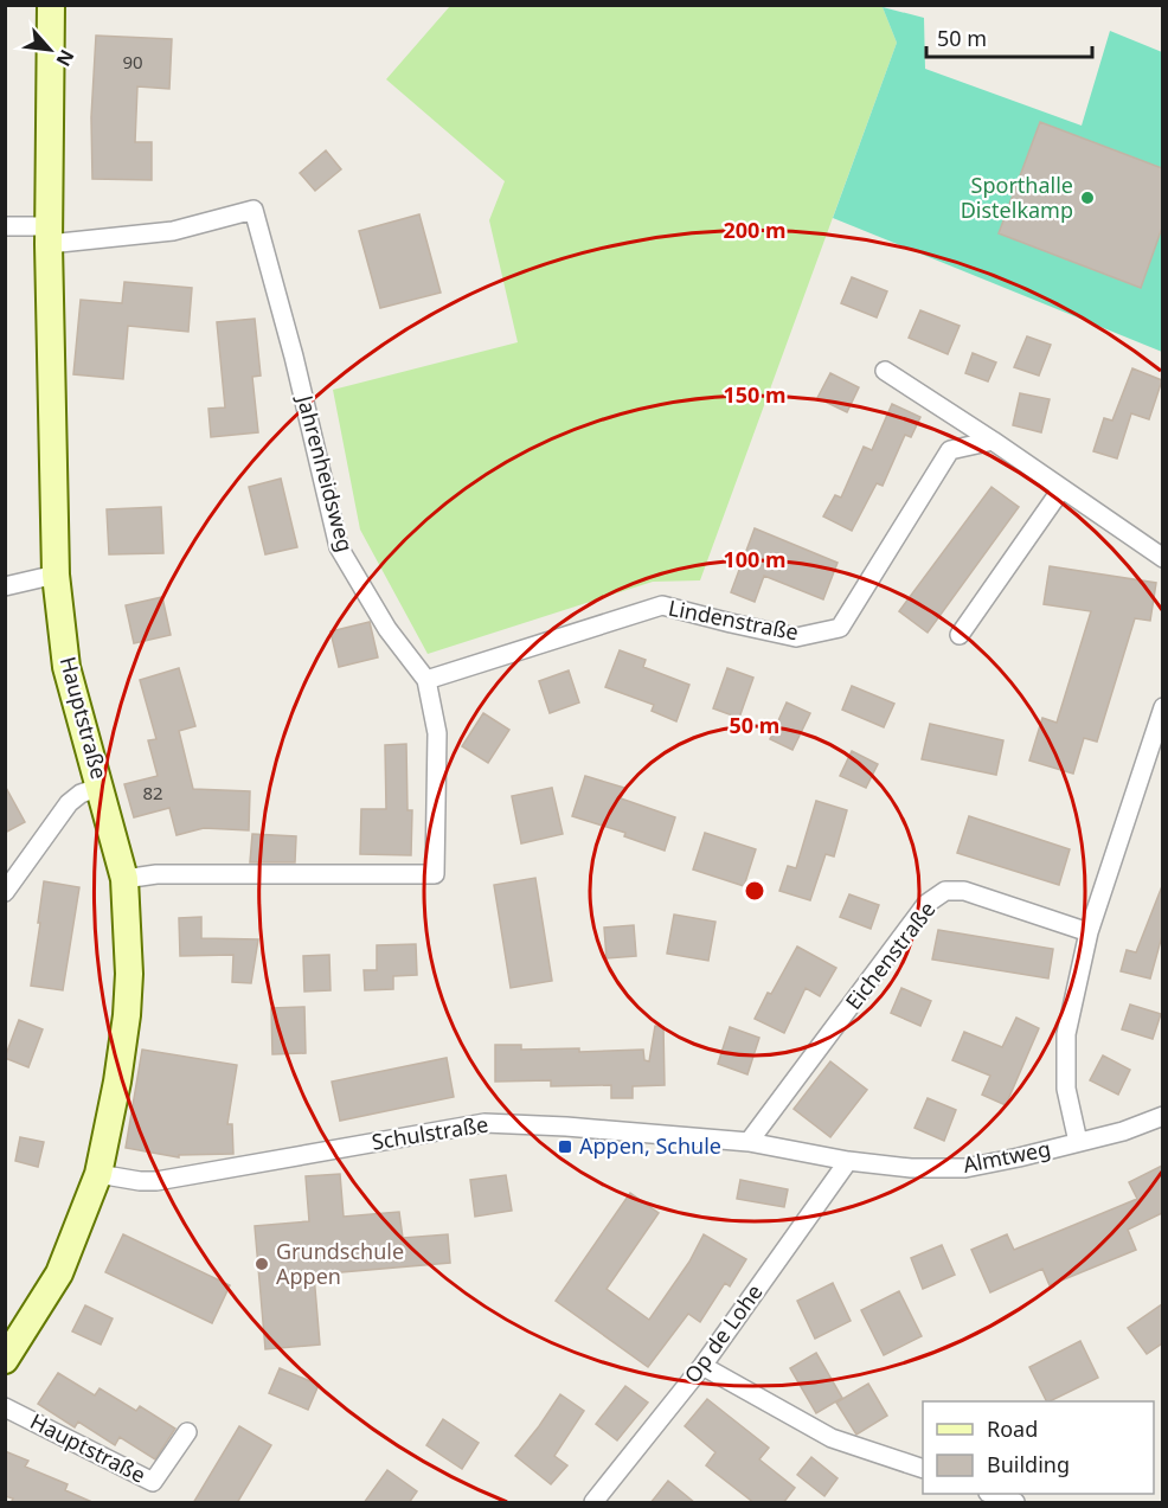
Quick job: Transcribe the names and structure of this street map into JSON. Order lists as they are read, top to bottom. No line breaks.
{"streets":{"main road":["Hauptstraße"],"street":["Jahrenheidsweg","Lindenstraße","Eichenstraße","Schulstraße","Almtweg","Op de Lohe"]},"crossings":[["Jahrenheidsweg","Lindenstraße"],["Jahrenheidsweg","Hauptstraße"],["Hauptstraße","Schulstraße"],["Eichenstraße","Schulstraße"],["Schulstraße","Almtweg"],["Schulstraße","Op de Lohe"],["Almtweg","Op de Lohe"]],"places":{"other":["Sporthalle Distelkamp","Grundschule Appen"],"transit":["Appen, Schule"]},"house_numbers":["90","82"],"legend":["Road","Building"],"scale_bar":"50 m","north":"bottom right","rings":["200 m","150 m","100 m","50 m"]}
